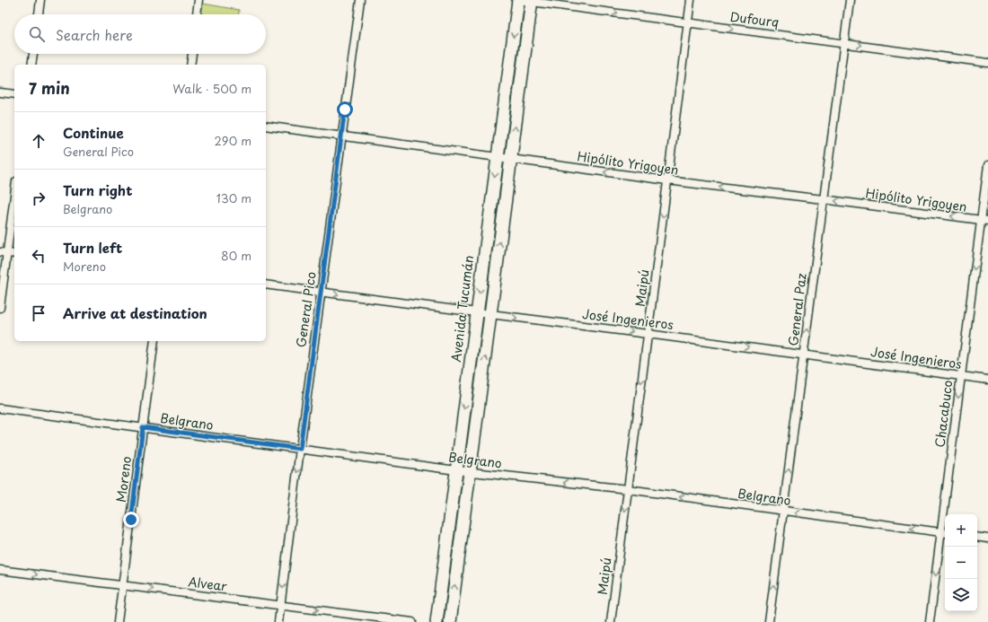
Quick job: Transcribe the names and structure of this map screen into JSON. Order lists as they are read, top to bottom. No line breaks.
{"streets":{"main road":["Avenida Tucumán"],"street":["Dufourq","Hipólito Yrigoyen","Maipú","General Pico","General Paz","José Ingenieros","Chacabuco","Belgrano","Moreno","Alvear"]},"crossings":[["Dufourq","Maipú"],["Dufourq","Avenida Tucumán"],["Dufourq","General Paz"],["Hipólito Yrigoyen","Maipú"],["Hipólito Yrigoyen","Avenida Tucumán"],["Hipólito Yrigoyen","General Pico"],["Hipólito Yrigoyen","General Paz"],["Hipólito Yrigoyen","Chacabuco"],["Maipú","José Ingenieros"],["Maipú","Belgrano"],["Avenida Tucumán","José Ingenieros"],["Avenida Tucumán","Belgrano"],["General Pico","José Ingenieros"],["General Pico","Belgrano"],["General Pico","Alvear"],["General Paz","José Ingenieros"],["General Paz","Belgrano"],["José Ingenieros","Chacabuco"],["Chacabuco","Belgrano"],["Belgrano","Moreno"],["Moreno","Alvear"]],"one_way":["Dufourq","Hipólito Yrigoyen","Maipú","General Paz","José Ingenieros","Chacabuco","Belgrano","Alvear"],"page":{"search":"Search here","heading":["7 min","Walk · 500 m"],"list":[["Continue","General Pico","290 m"],["Turn right","Belgrano","130 m"],["Turn left","Moreno","80 m"],"Arrive at destination"],"map_buttons":["+","−"]}}
